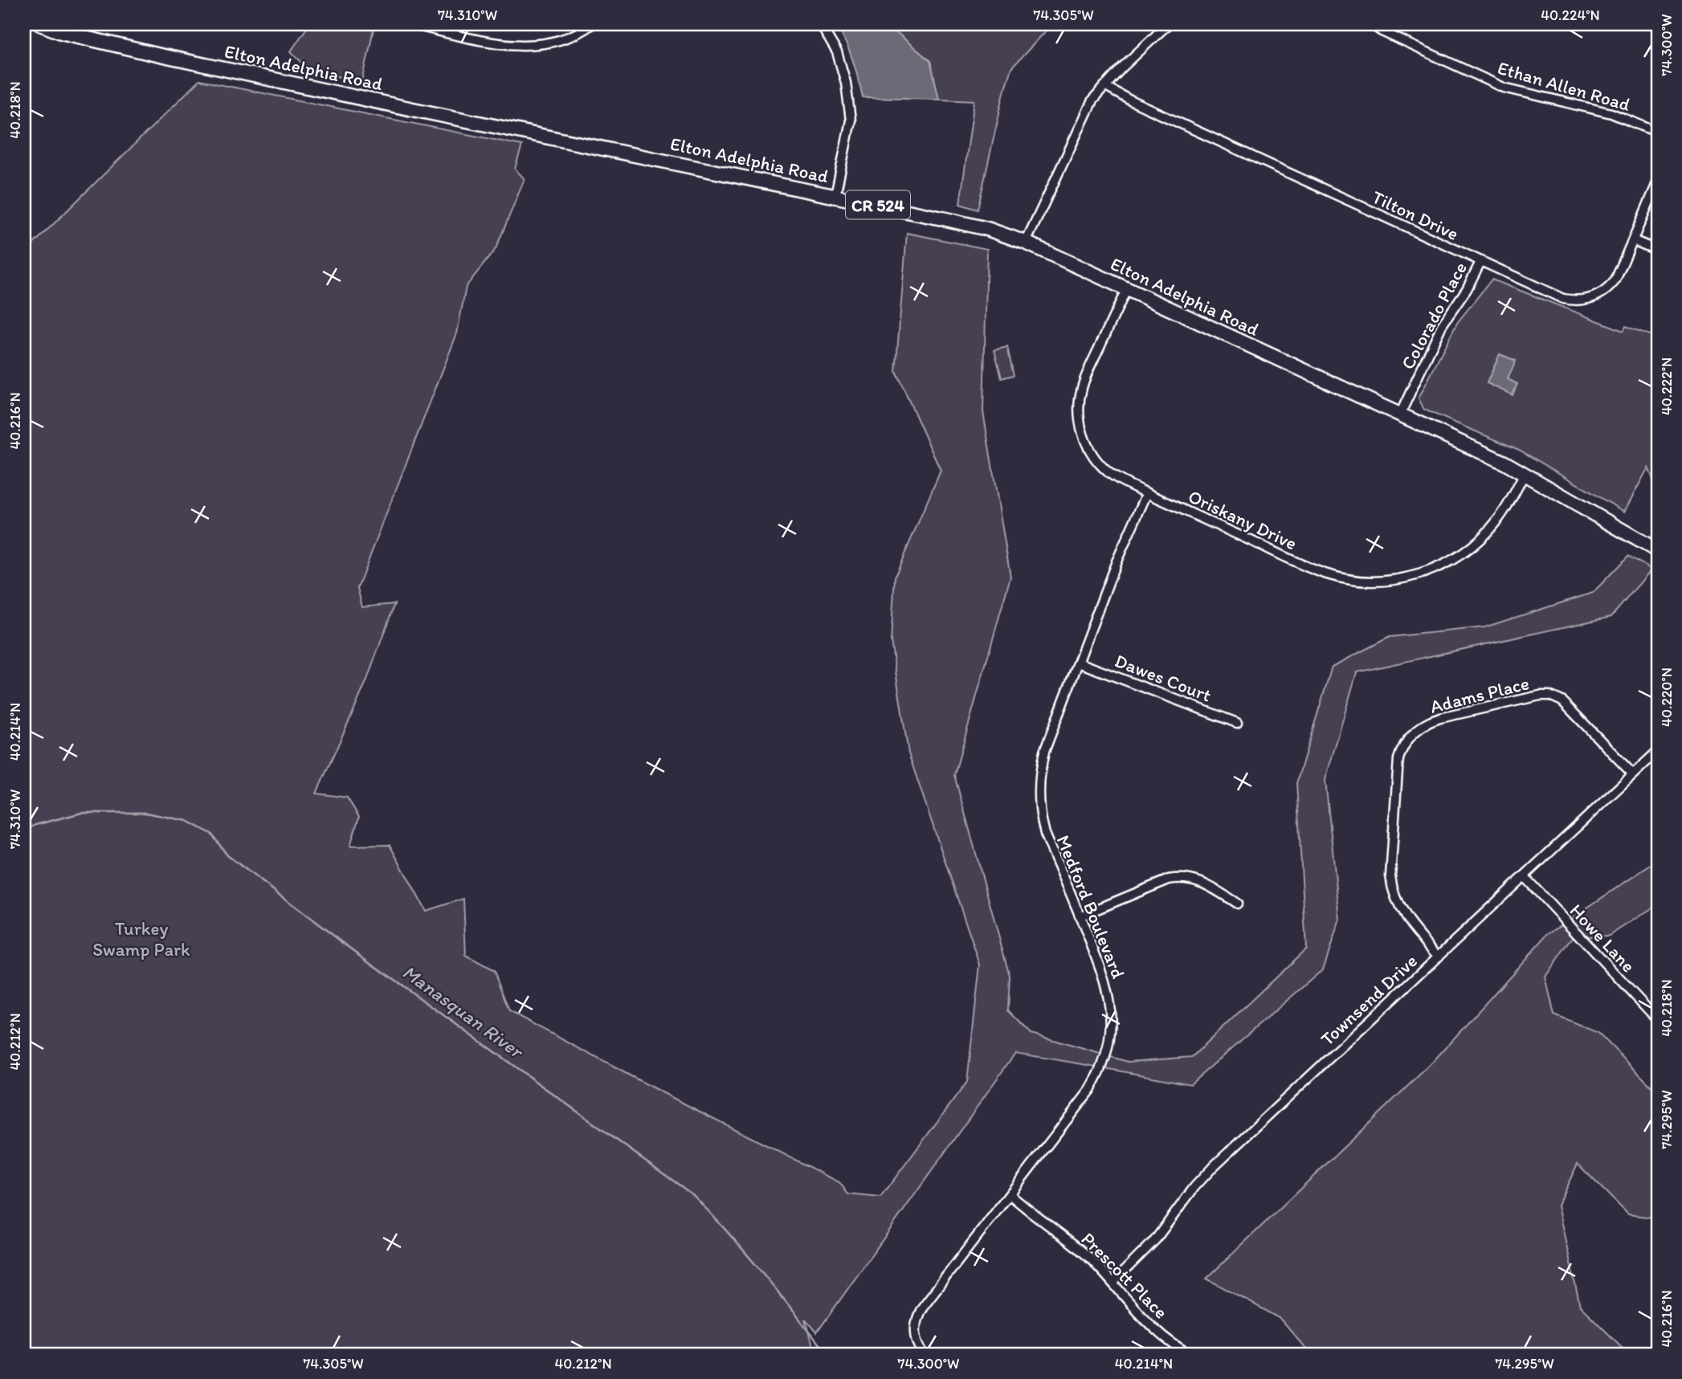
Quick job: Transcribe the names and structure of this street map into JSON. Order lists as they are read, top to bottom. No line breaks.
{"streets":{"main road":["Elton Adelphia Road","CR 524"],"street":["Ethan Allen Road","Tilton Drive","Colorado Place","Oriskany Drive","Dawes Court","Adams Place","Medford Boulevard","Howe Lane","Townsend Drive","Prescott Place"]},"crossings":[["Elton Adelphia Road","Colorado Place"],["Elton Adelphia Road","Oriskany Drive"],["Tilton Drive","Colorado Place"],["Oriskany Drive","Medford Boulevard"],["Dawes Court","Medford Boulevard"],["Adams Place","Townsend Drive"],["Medford Boulevard","Prescott Place"],["Howe Lane","Townsend Drive"],["Townsend Drive","Prescott Place"]],"water":["Manasquan River"],"parks":["Turkey Swamp Park"],"coordinates":["74.310°W","74.305°W","40.224°N","74.300°W","40.218°N","40.222°N","40.216°N","40.220°N","40.214°N","40.212°N","74.295°W"]}
